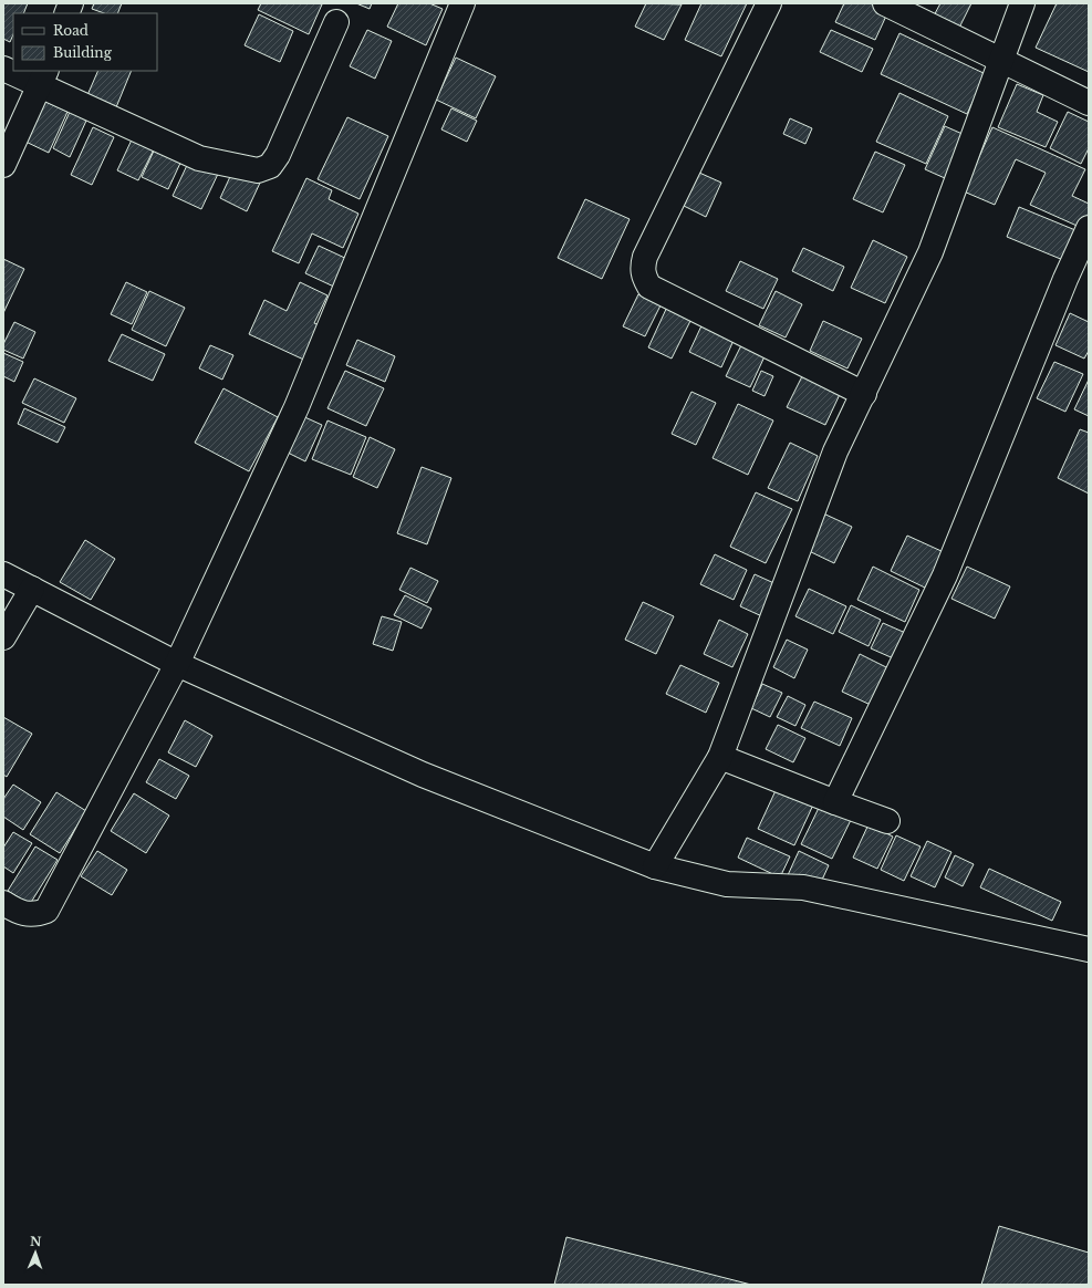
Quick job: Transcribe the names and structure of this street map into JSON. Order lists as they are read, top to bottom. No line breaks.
{"legend":["Road","Building"],"north":"top"}
